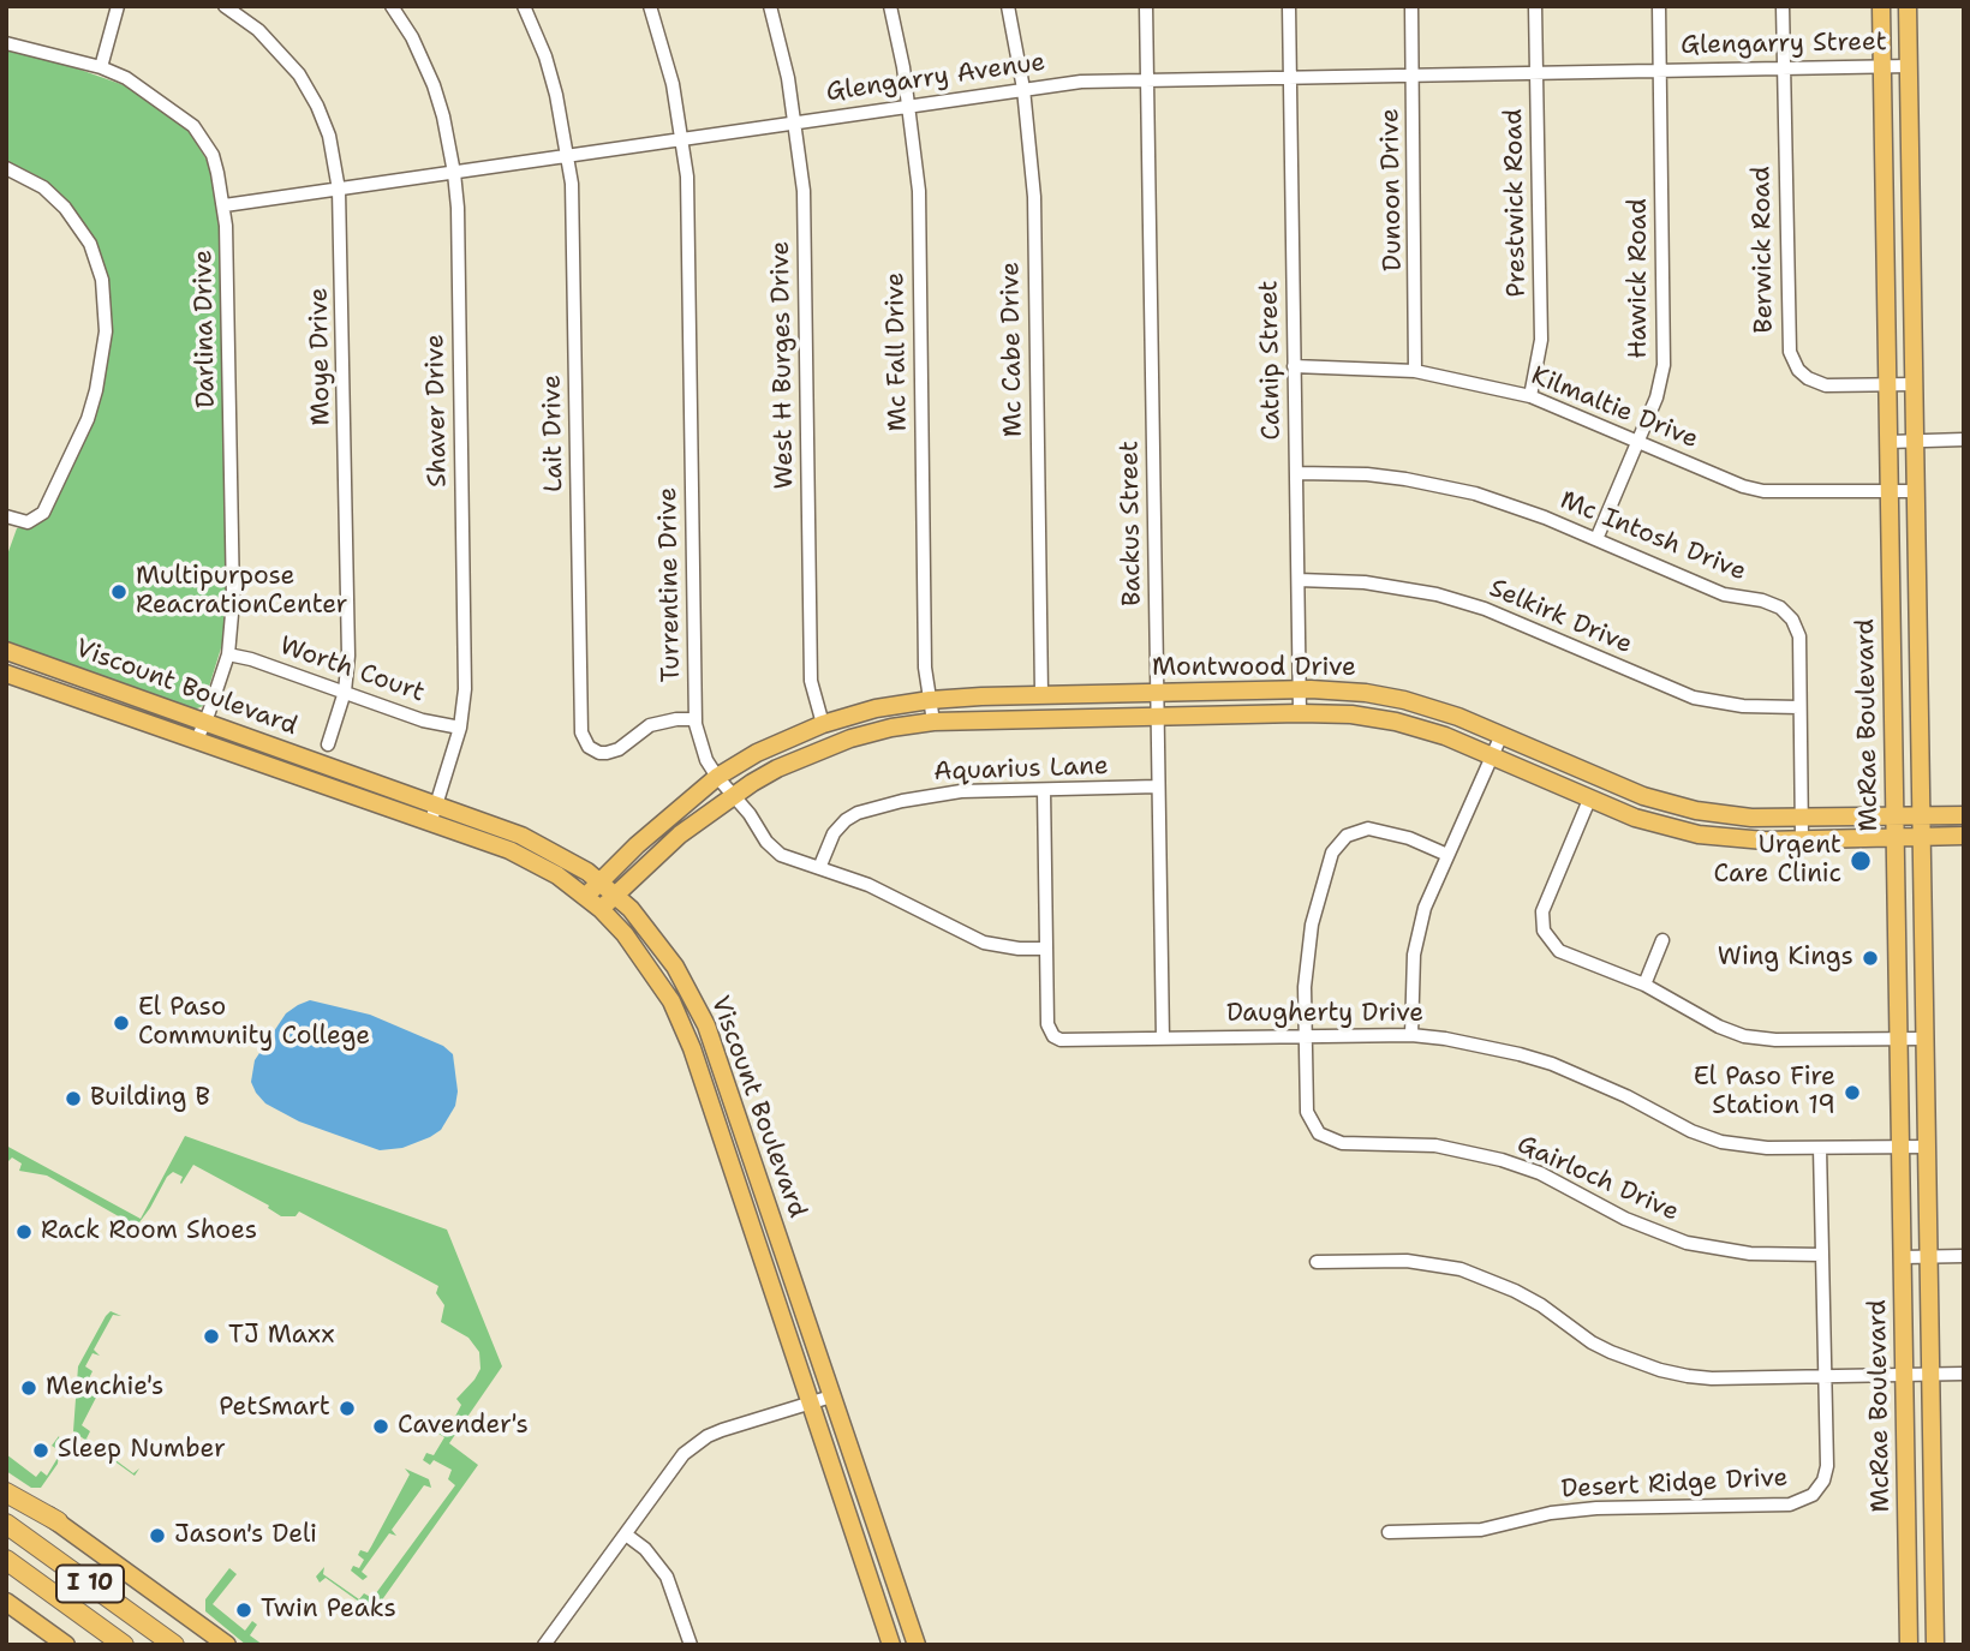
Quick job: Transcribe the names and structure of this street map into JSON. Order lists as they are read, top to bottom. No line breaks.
{"streets":{"highway":["I 10"],"main road":["Montwood Drive","Viscount Boulevard","McRae Boulevard"],"street":["Glengarry Street","Glengarry Avenue","Dunoon Drive","Prestwick Road","Berwick Road","Hawick Road","Darlina Drive","Mc Cabe Drive","Mc Fall Drive","Moye Drive","Catnip Street","West H Burges Drive","Kilmaltie Drive","Shaver Drive","Lait Drive","Backus Street","Mc Intosh Drive","Turrentine Drive","Selkirk Drive","Worth Court","Aquarius Lane","Daugherty Drive","Gairloch Drive","Desert Ridge Drive"]},"crossings":[["Glengarry Street","Glengarry Avenue"],["Glengarry Street","Berwick Road"],["Glengarry Street","Hawick Road"],["Glengarry Street","McRae Boulevard"],["Glengarry Avenue","Dunoon Drive"],["Glengarry Avenue","Prestwick Road"],["Glengarry Avenue","Hawick Road"],["Glengarry Avenue","Darlina Drive"],["Glengarry Avenue","Mc Cabe Drive"],["Glengarry Avenue","Mc Fall Drive"],["Glengarry Avenue","Moye Drive"],["Glengarry Avenue","Catnip Street"],["Glengarry Avenue","West H Burges Drive"],["Glengarry Avenue","Shaver Drive"],["Glengarry Avenue","Lait Drive"],["Glengarry Avenue","Backus Street"],["Glengarry Avenue","Turrentine Drive"],["Dunoon Drive","Kilmaltie Drive"],["Prestwick Road","Kilmaltie Drive"],["Berwick Road","McRae Boulevard"],["Hawick Road","Kilmaltie Drive"],["Hawick Road","Mc Intosh Drive"],["Darlina Drive","Worth Court"],["Darlina Drive","Viscount Boulevard"],["Mc Cabe Drive","Montwood Drive"],["Mc Fall Drive","Montwood Drive"],["Moye Drive","Worth Court"],["Catnip Street","Kilmaltie Drive"],["Catnip Street","Mc Intosh Drive"],["Catnip Street","Selkirk Drive"],["Catnip Street","Montwood Drive"],["West H Burges Drive","Montwood Drive"],["Kilmaltie Drive","McRae Boulevard"],["Shaver Drive","Worth Court"],["Shaver Drive","Viscount Boulevard"],["Lait Drive","Turrentine Drive"],["Backus Street","Montwood Drive"],["Backus Street","Aquarius Lane"],["Backus Street","Daugherty Drive"],["Mc Intosh Drive","Selkirk Drive"],["Mc Intosh Drive","Montwood Drive"],["Turrentine Drive","Montwood Drive"],["Turrentine Drive","Aquarius Lane"],["Turrentine Drive","Daugherty Drive"],["Montwood Drive","Viscount Boulevard"],["Montwood Drive","McRae Boulevard"],["McRae Boulevard","Daugherty Drive"],["Aquarius Lane","Daugherty Drive"],["Daugherty Drive","Gairloch Drive"],["Daugherty Drive","Desert Ridge Drive"],["Gairloch Drive","Desert Ridge Drive"]],"places":["Multipurpose ReacrationCenter","Urgent Care Clinic","Wing Kings","El Paso Community College","El Paso Fire Station 19","Building B","Rack Room Shoes","TJ Maxx","Menchie's","PetSmart","Cavender's","Sleep Number","Jason's Deli","Twin Peaks"]}
